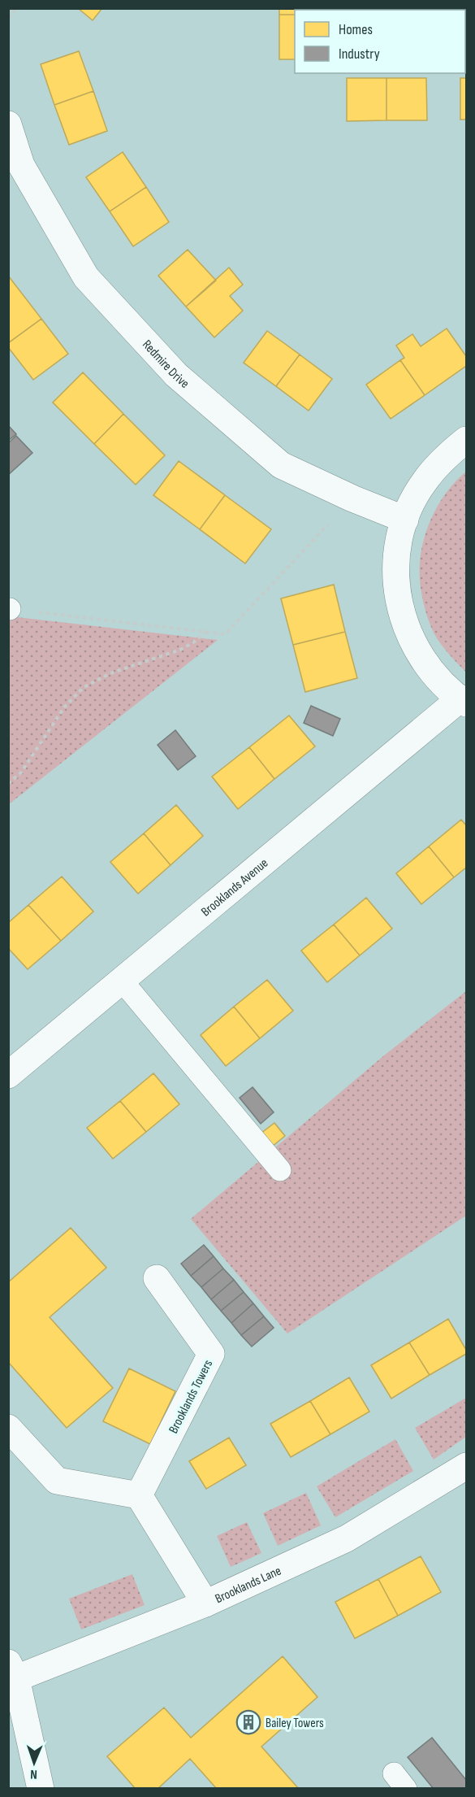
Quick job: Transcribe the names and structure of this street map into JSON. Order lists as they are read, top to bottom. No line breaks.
{"streets":{"street":["Redmire Drive","Brooklands Avenue","Brooklands Towers","Brooklands Lane"]},"places":{"building":["Bailey Towers"]},"legend":["Homes","Industry"],"north":"bottom"}
